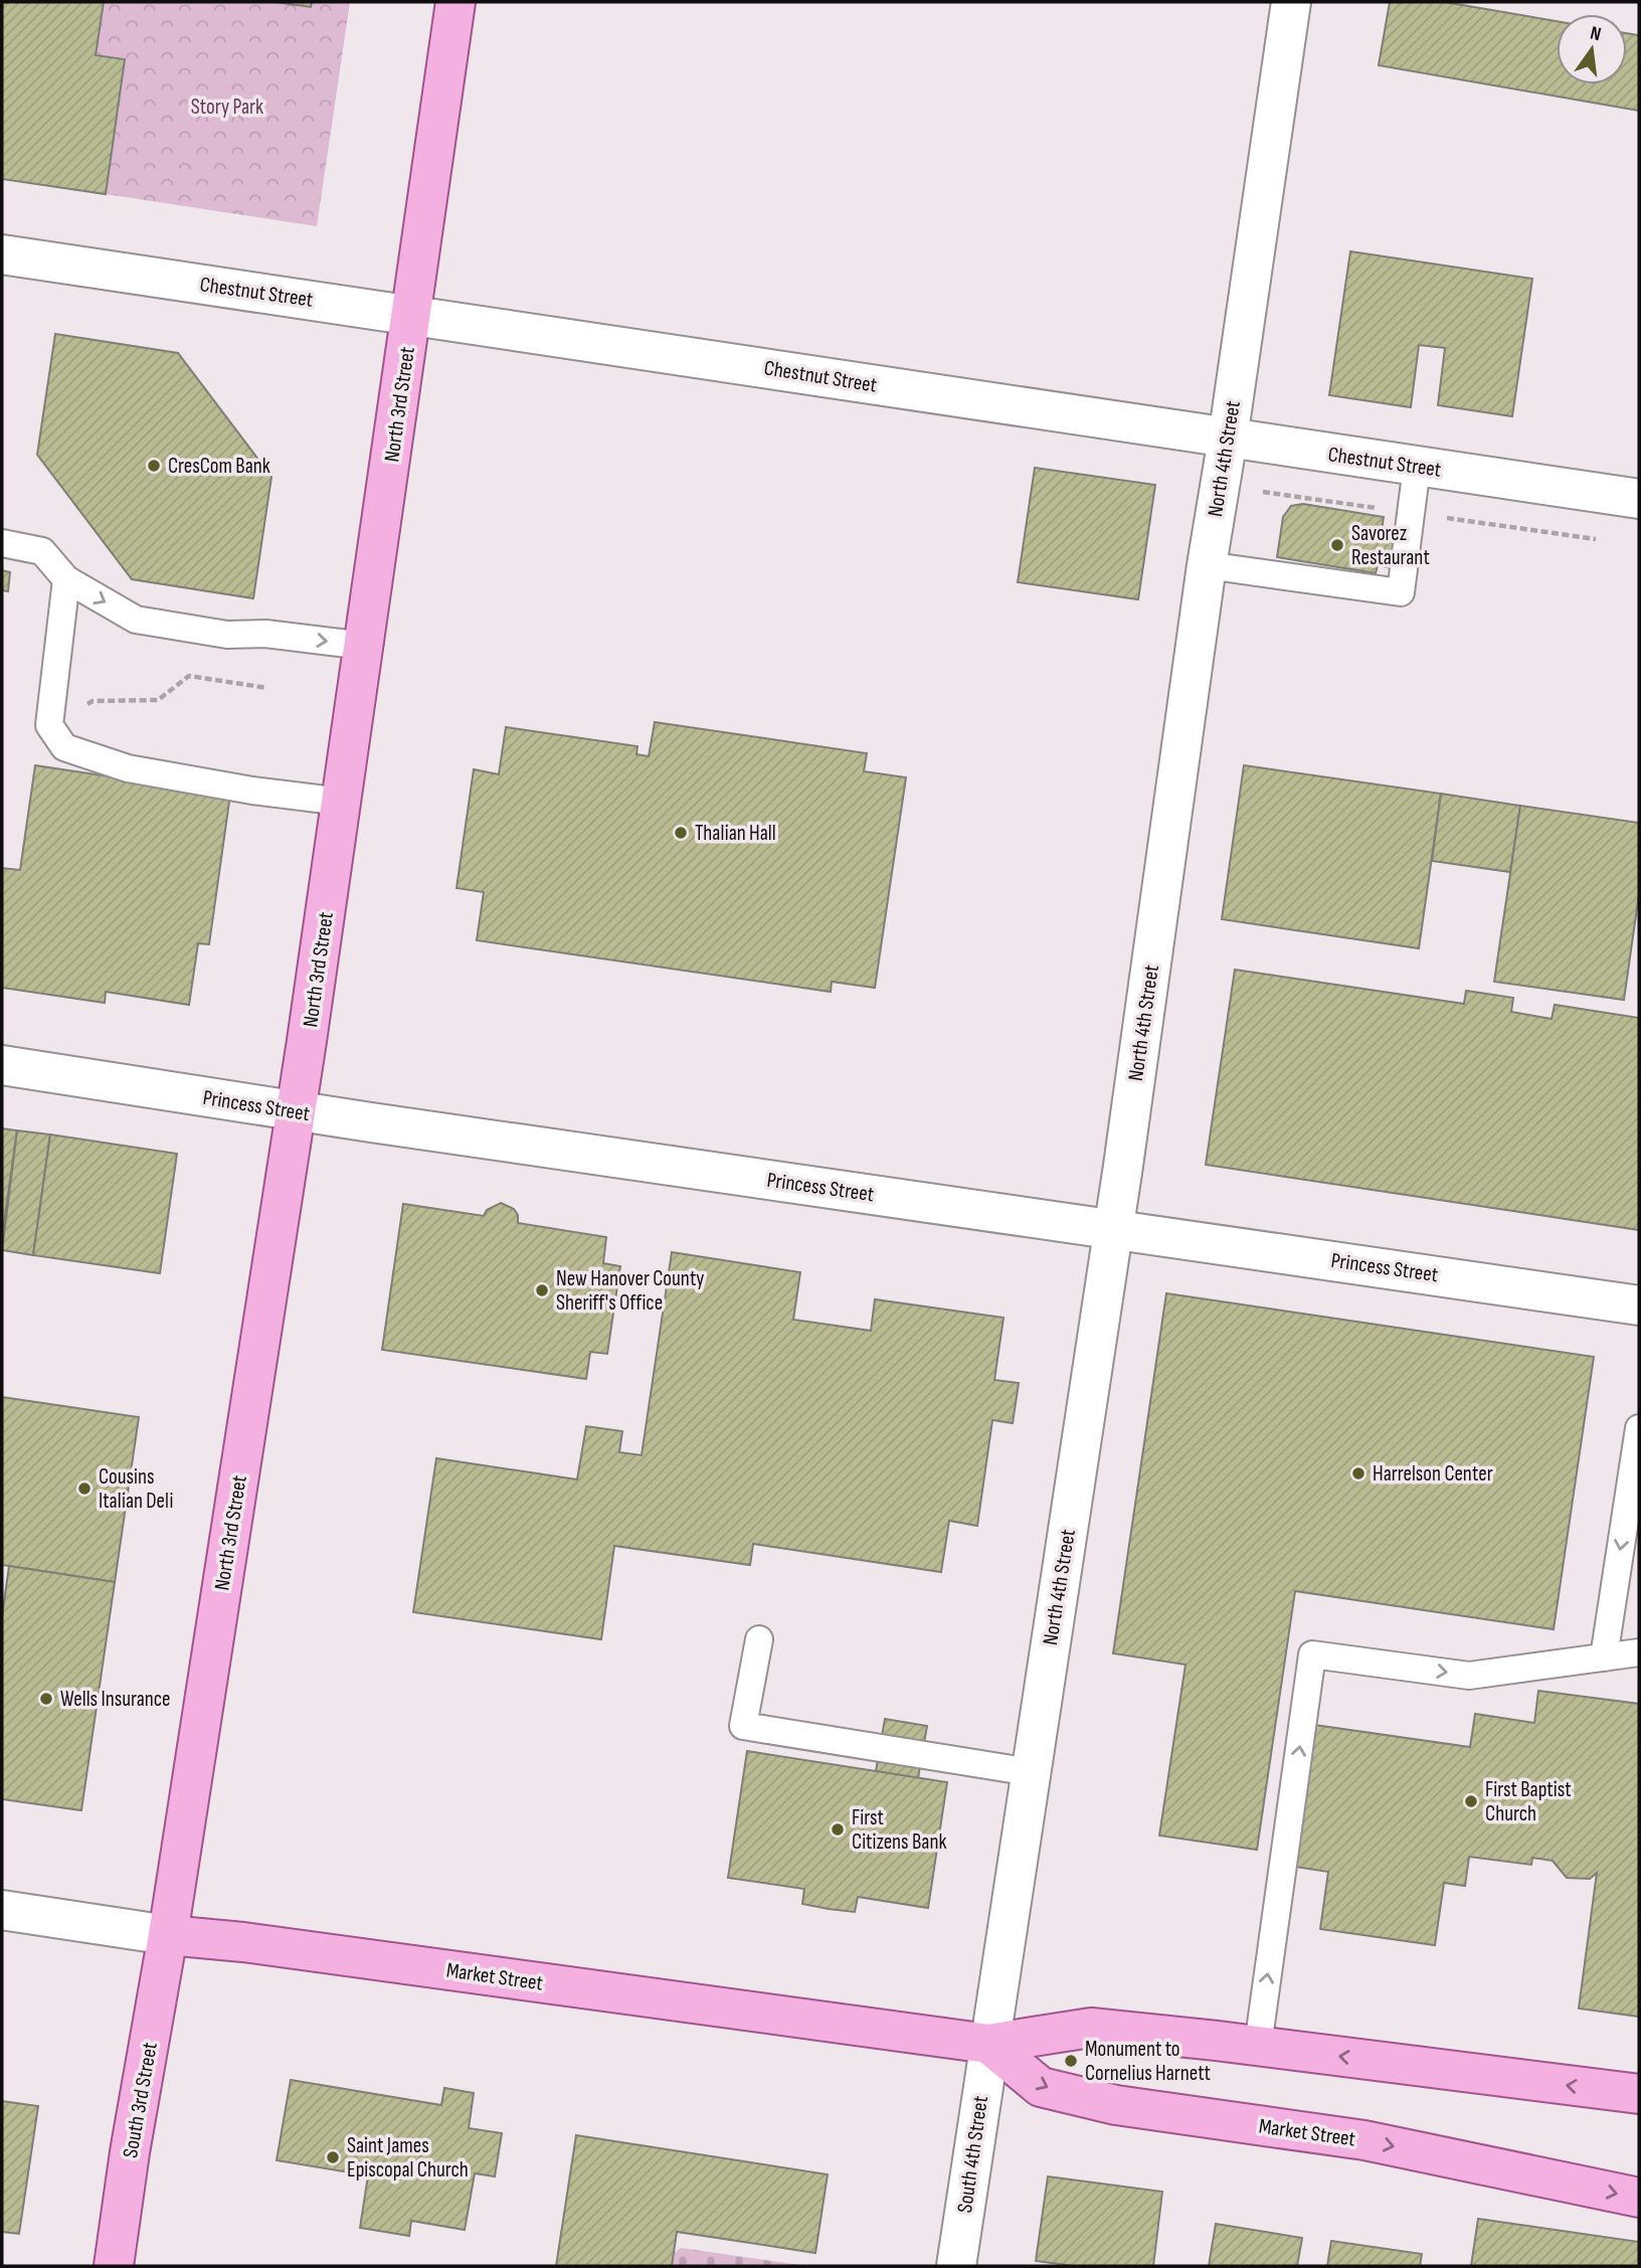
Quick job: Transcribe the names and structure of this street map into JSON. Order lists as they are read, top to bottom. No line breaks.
{"streets":{"main road":["North 3rd Street","Market Street","South 3rd Street"],"street":["Chestnut Street","North 4th Street","Princess Street","South 4th Street"]},"crossings":[["Chestnut Street","North 3rd Street"],["Chestnut Street","North 4th Street"],["North 3rd Street","Princess Street"],["North 3rd Street","Market Street"],["North 3rd Street","South 3rd Street"],["North 4th Street","Princess Street"],["North 4th Street","Market Street"],["North 4th Street","South 4th Street"],["Market Street","South 3rd Street"],["Market Street","South 4th Street"]],"parks":["Story Park"],"places":["CresCom Bank","Savorez Restaurant","Thalian Hall","New Hanover County Sheriff's Office","Harrelson Center","Cousins Italian Deli","Wells Insurance","First Baptist Church","First Citizens Bank","Monument to Cornelius Harnett","Saint James Episcopal Church"],"north":"top"}
